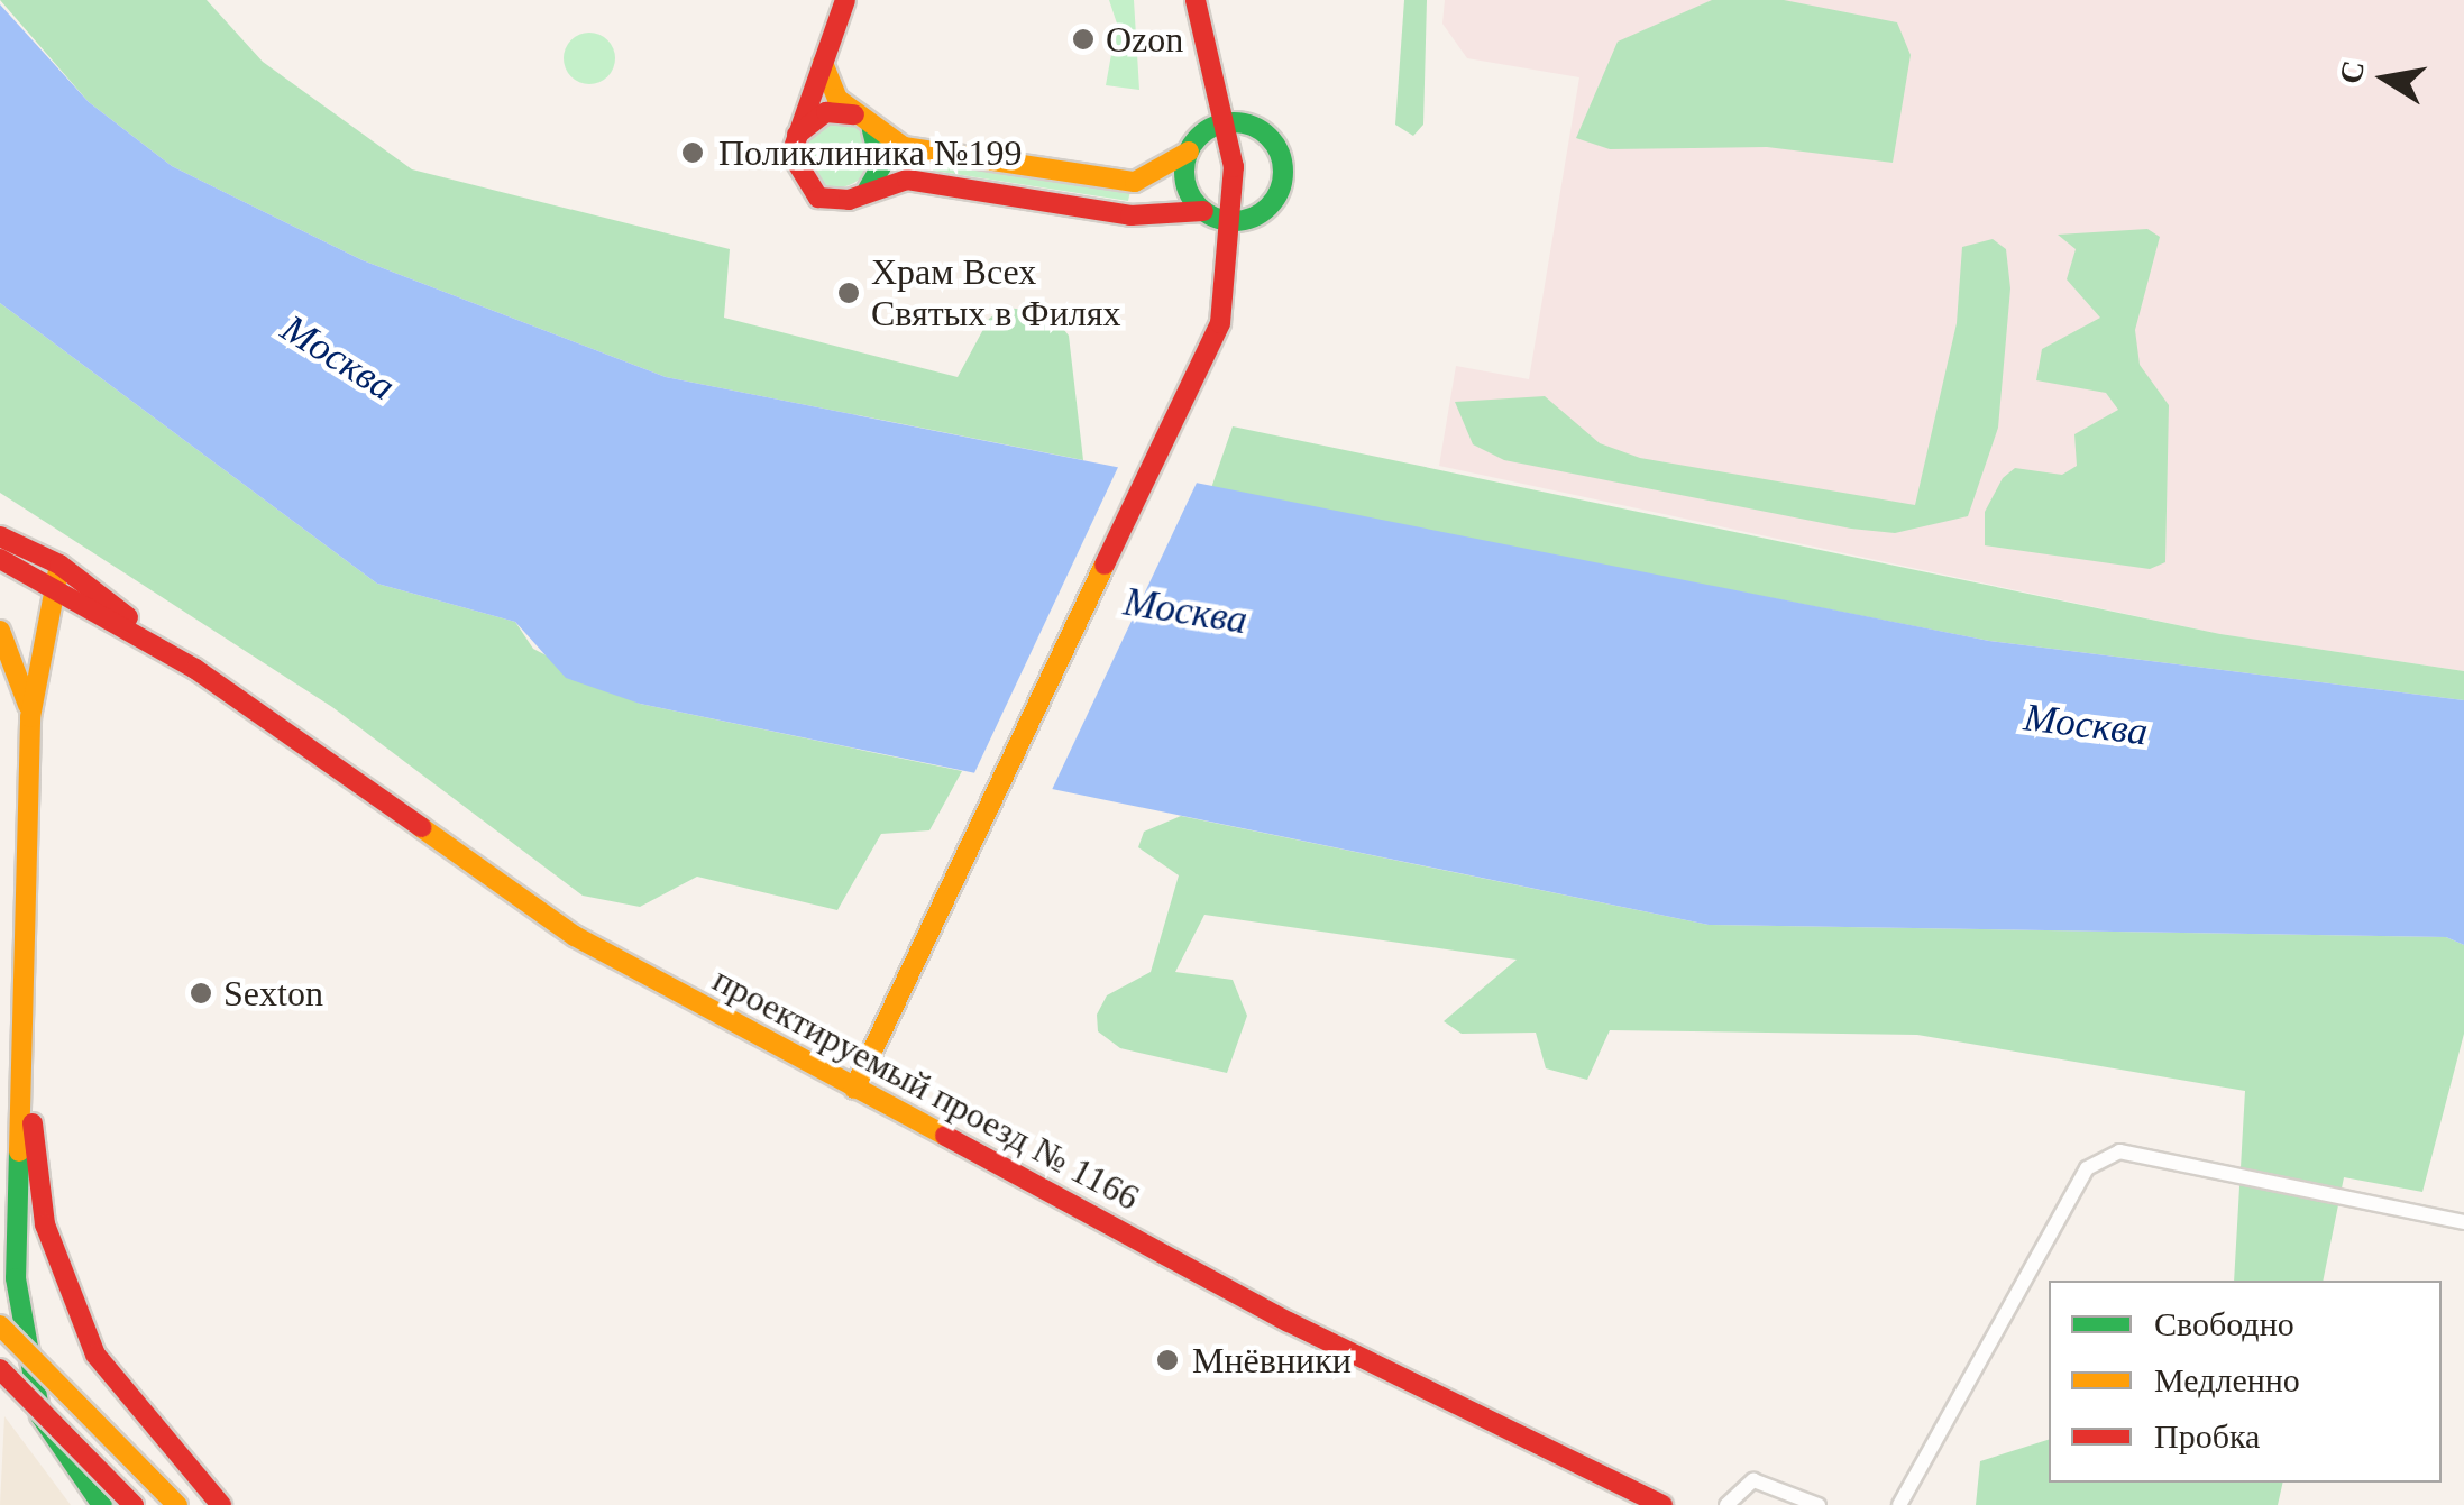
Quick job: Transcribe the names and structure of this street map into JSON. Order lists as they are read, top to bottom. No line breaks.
{"streets":{"street":["проектируемый проезд № 1166"]},"water":["Москва"],"places":["Ozon","Поликлиника №199","Храм Всех Святых в Филях","Sexton","Мнёвники"],"legend":["Свободно","Медленно","Пробка"],"north":"left"}
